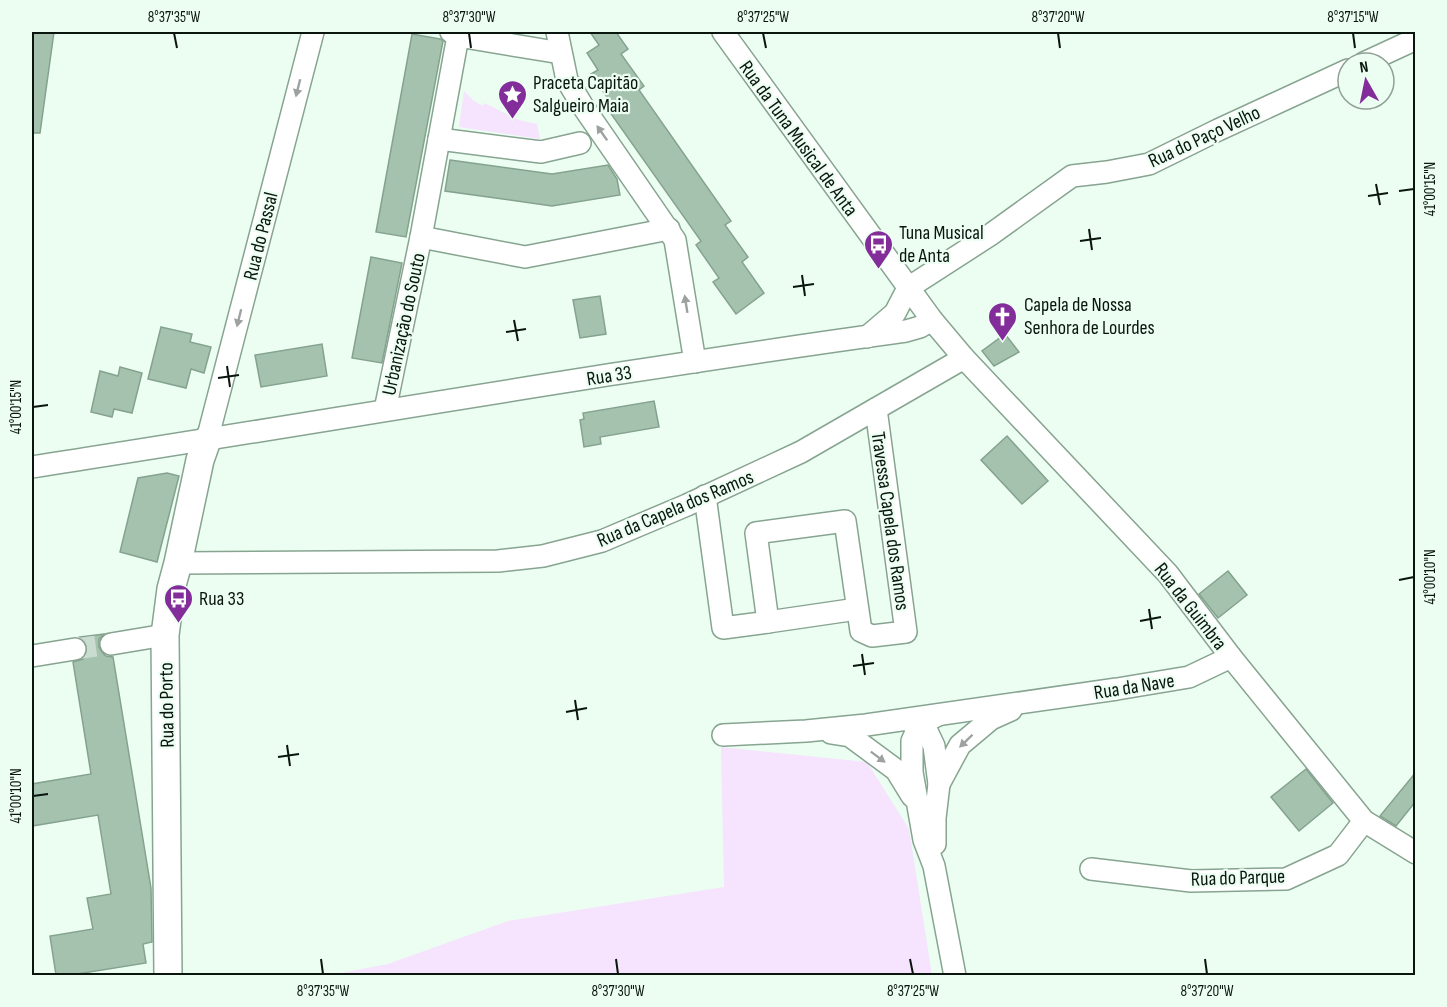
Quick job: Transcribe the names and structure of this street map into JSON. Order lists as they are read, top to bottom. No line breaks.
{"streets":{"main road":["Rua do Porto"],"street":["Rua do Paço Velho","Rua da Tuna Musical de Anta","Rua do Passal","Urbanização do Souto","Rua 33","Rua da Capela dos Ramos","Travessa Capela dos Ramos","Rua da Guimbra","Rua da Nave","Rua do Parque"]},"crossings":[["Rua do Paço Velho","Rua da Tuna Musical de Anta"],["Rua da Tuna Musical de Anta","Rua 33"],["Rua da Tuna Musical de Anta","Rua da Capela dos Ramos"],["Rua da Tuna Musical de Anta","Rua da Guimbra"],["Rua do Passal","Rua 33"],["Rua do Passal","Rua do Porto"],["Urbanização do Souto","Rua 33"],["Rua 33","Rua do Porto"],["Rua da Capela dos Ramos","Travessa Capela dos Ramos"],["Rua da Capela dos Ramos","Rua da Guimbra"],["Rua da Capela dos Ramos","Rua do Porto"],["Rua da Guimbra","Rua da Nave"],["Rua da Guimbra","Rua do Parque"]],"one_way":["Rua do Passal"],"places":{"place":["Praceta Capitão Salgueiro Maia"],"bus stop":["Tuna Musical de Anta","Rua 33"],"church":["Capela de Nossa Senhora de Lourdes"]},"north":"top","coordinates":["8°37'35\"W","8°37'30\"W","8°37'25\"W","8°37'20\"W","8°37'15\"W","41°00'15\"N","41°00'10\"N"]}
